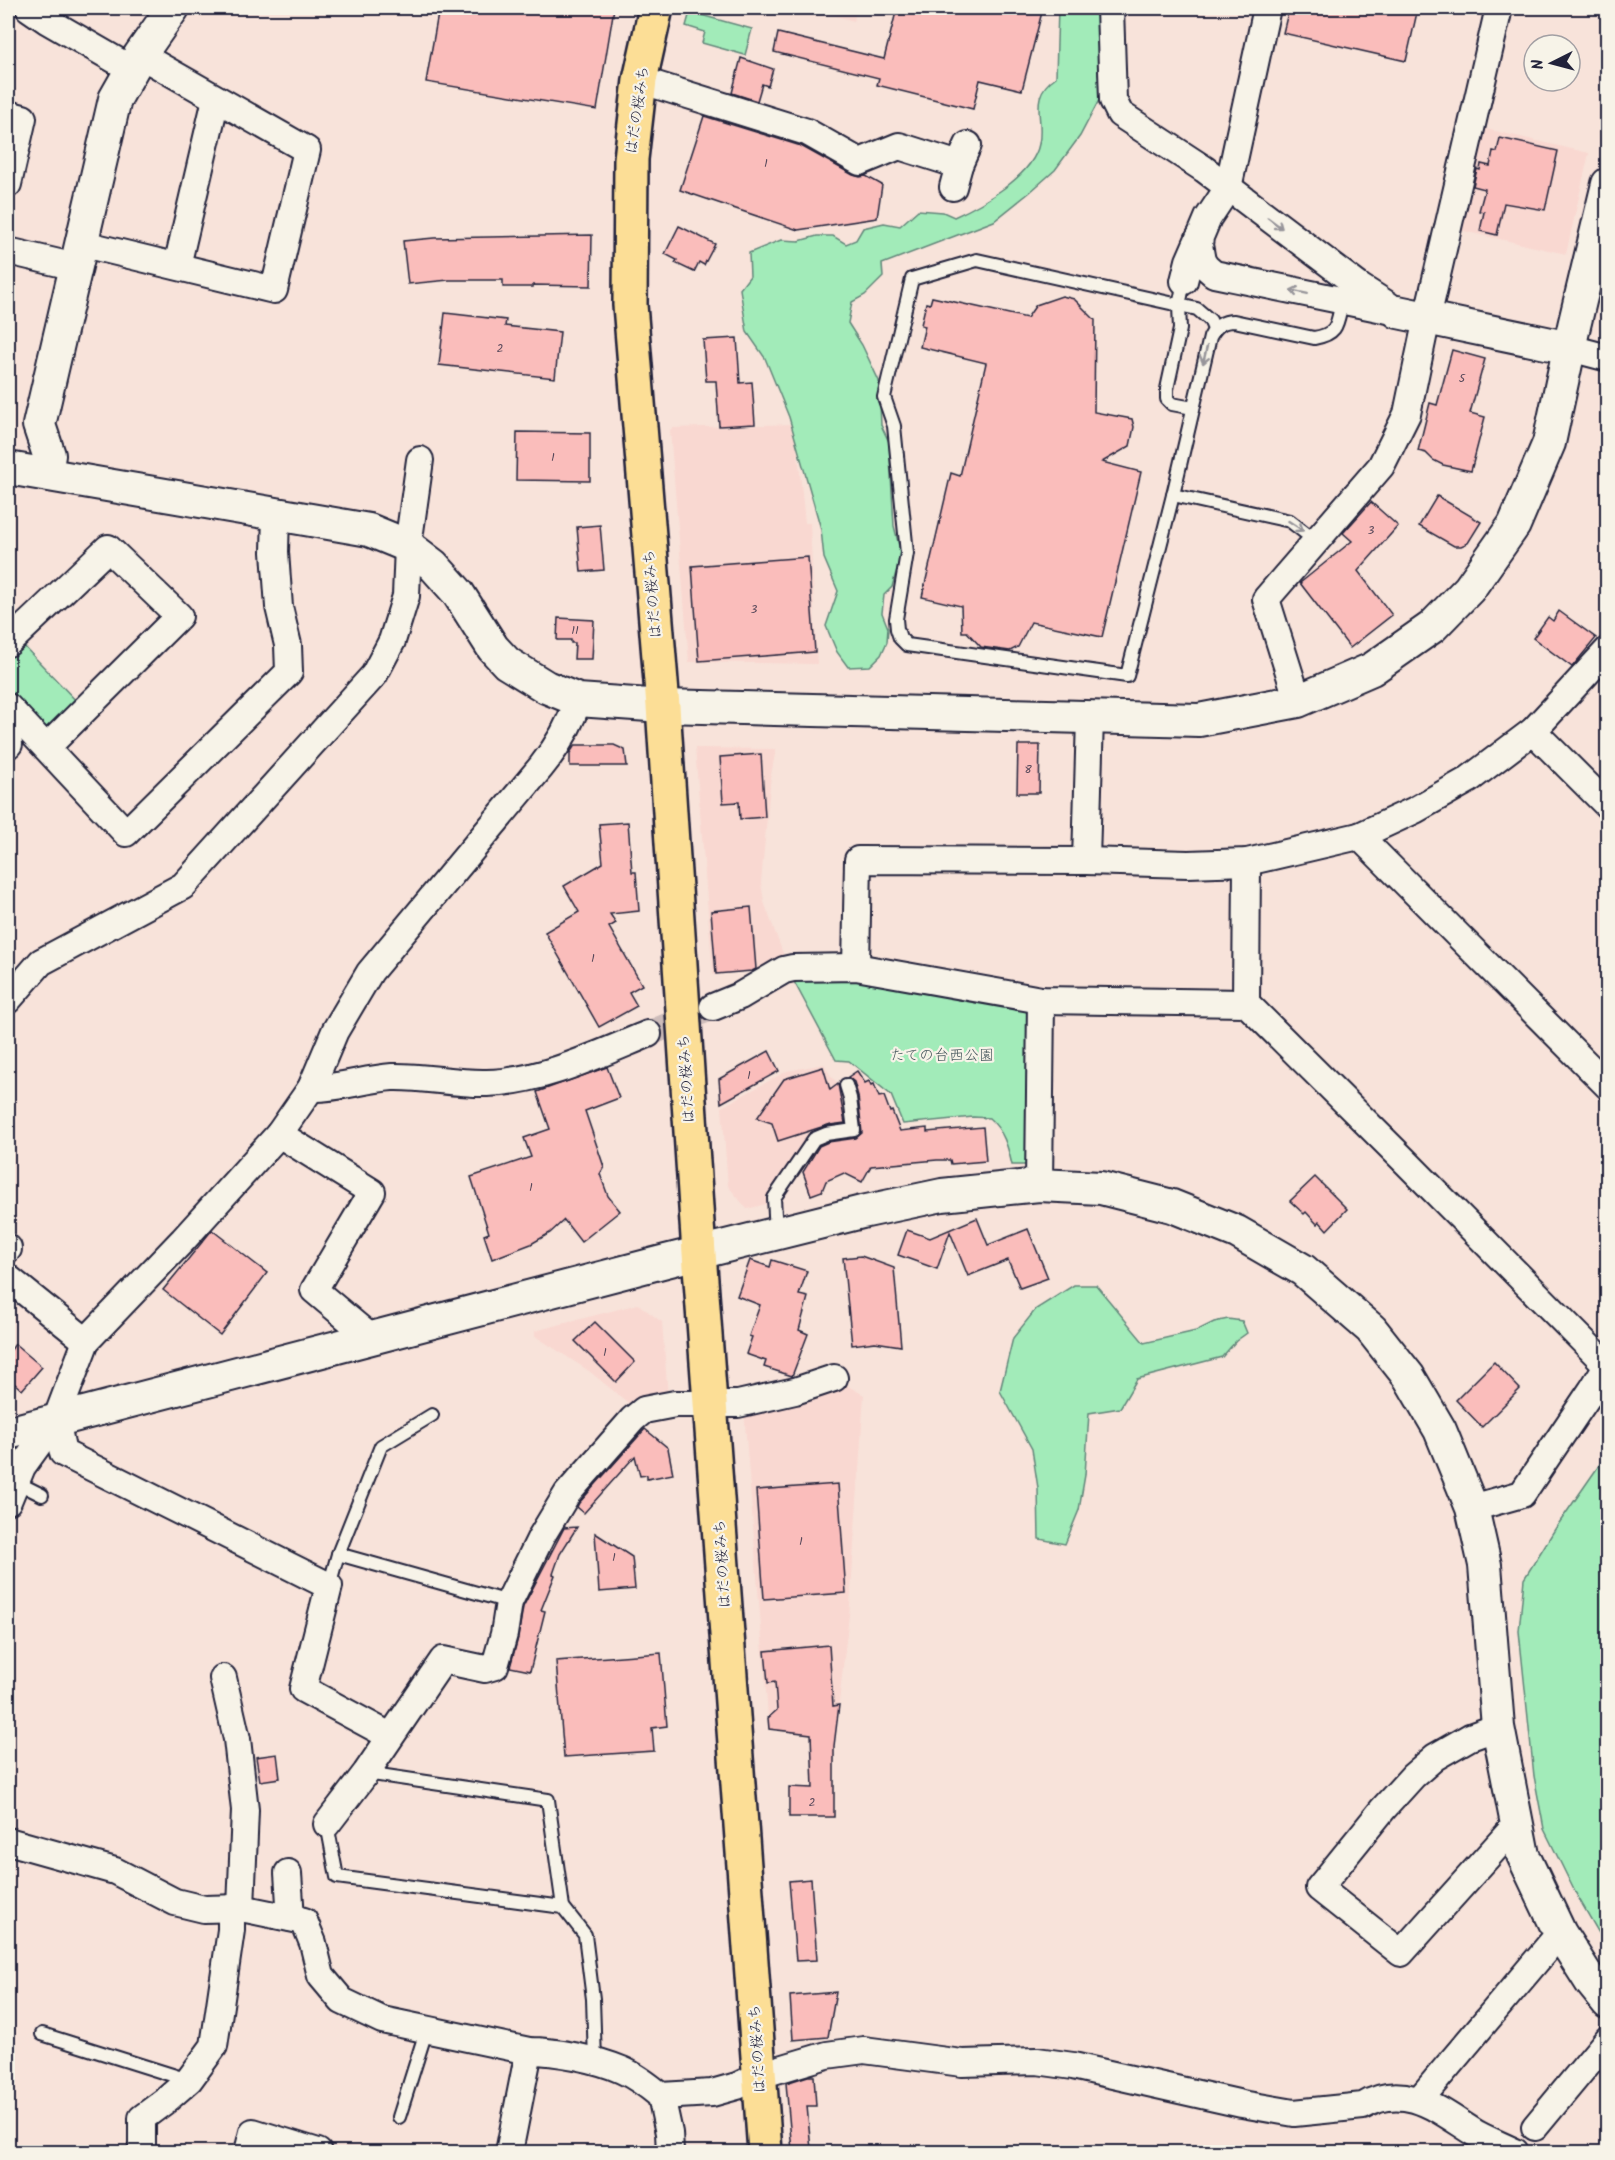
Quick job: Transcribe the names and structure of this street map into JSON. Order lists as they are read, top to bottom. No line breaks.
{"streets":{"main road":["はだの桜みち"]},"parks":["たての台西公園"],"house_numbers":["1","2","5","1","3","3","11","8","1","1","1","1","1","1","2"],"north":"left"}
